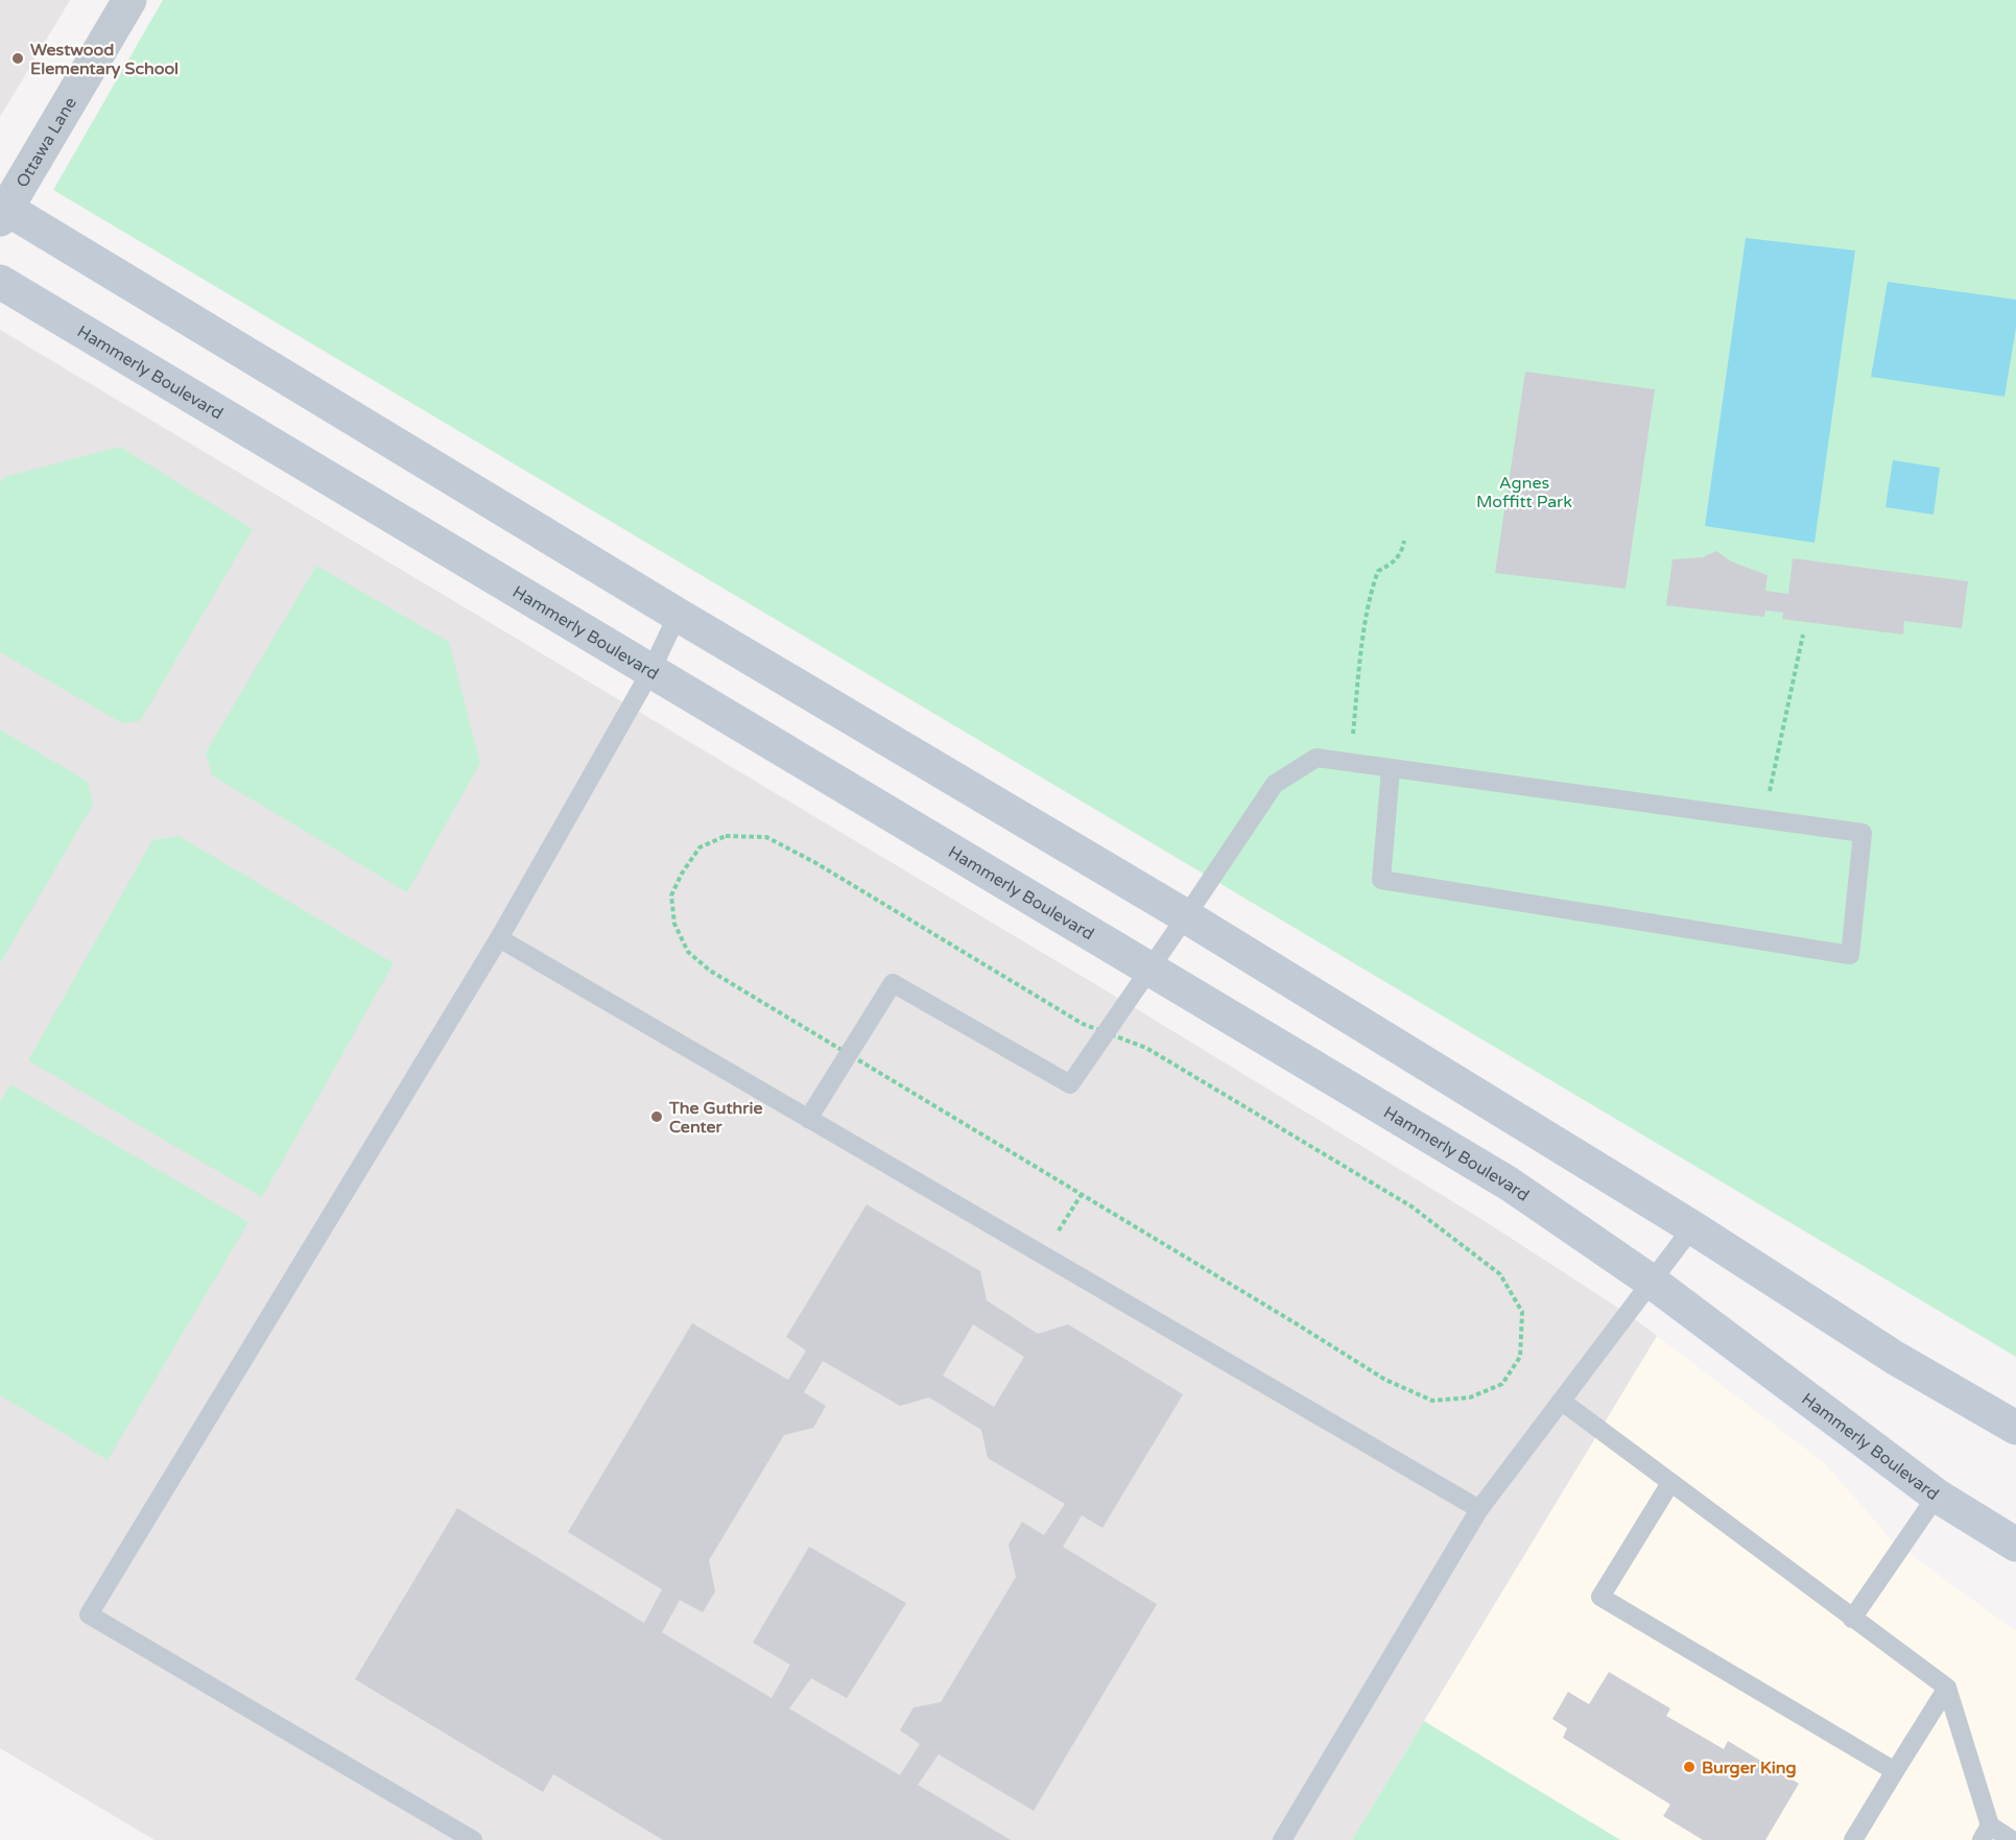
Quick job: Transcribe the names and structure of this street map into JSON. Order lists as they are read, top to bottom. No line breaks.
{"streets":{"main road":["Hammerly Boulevard"],"street":["Ottawa Lane"]},"parks":["Agnes Moffitt Park"],"places":["Westwood Elementary School","The Guthrie Center","Burger King"]}
